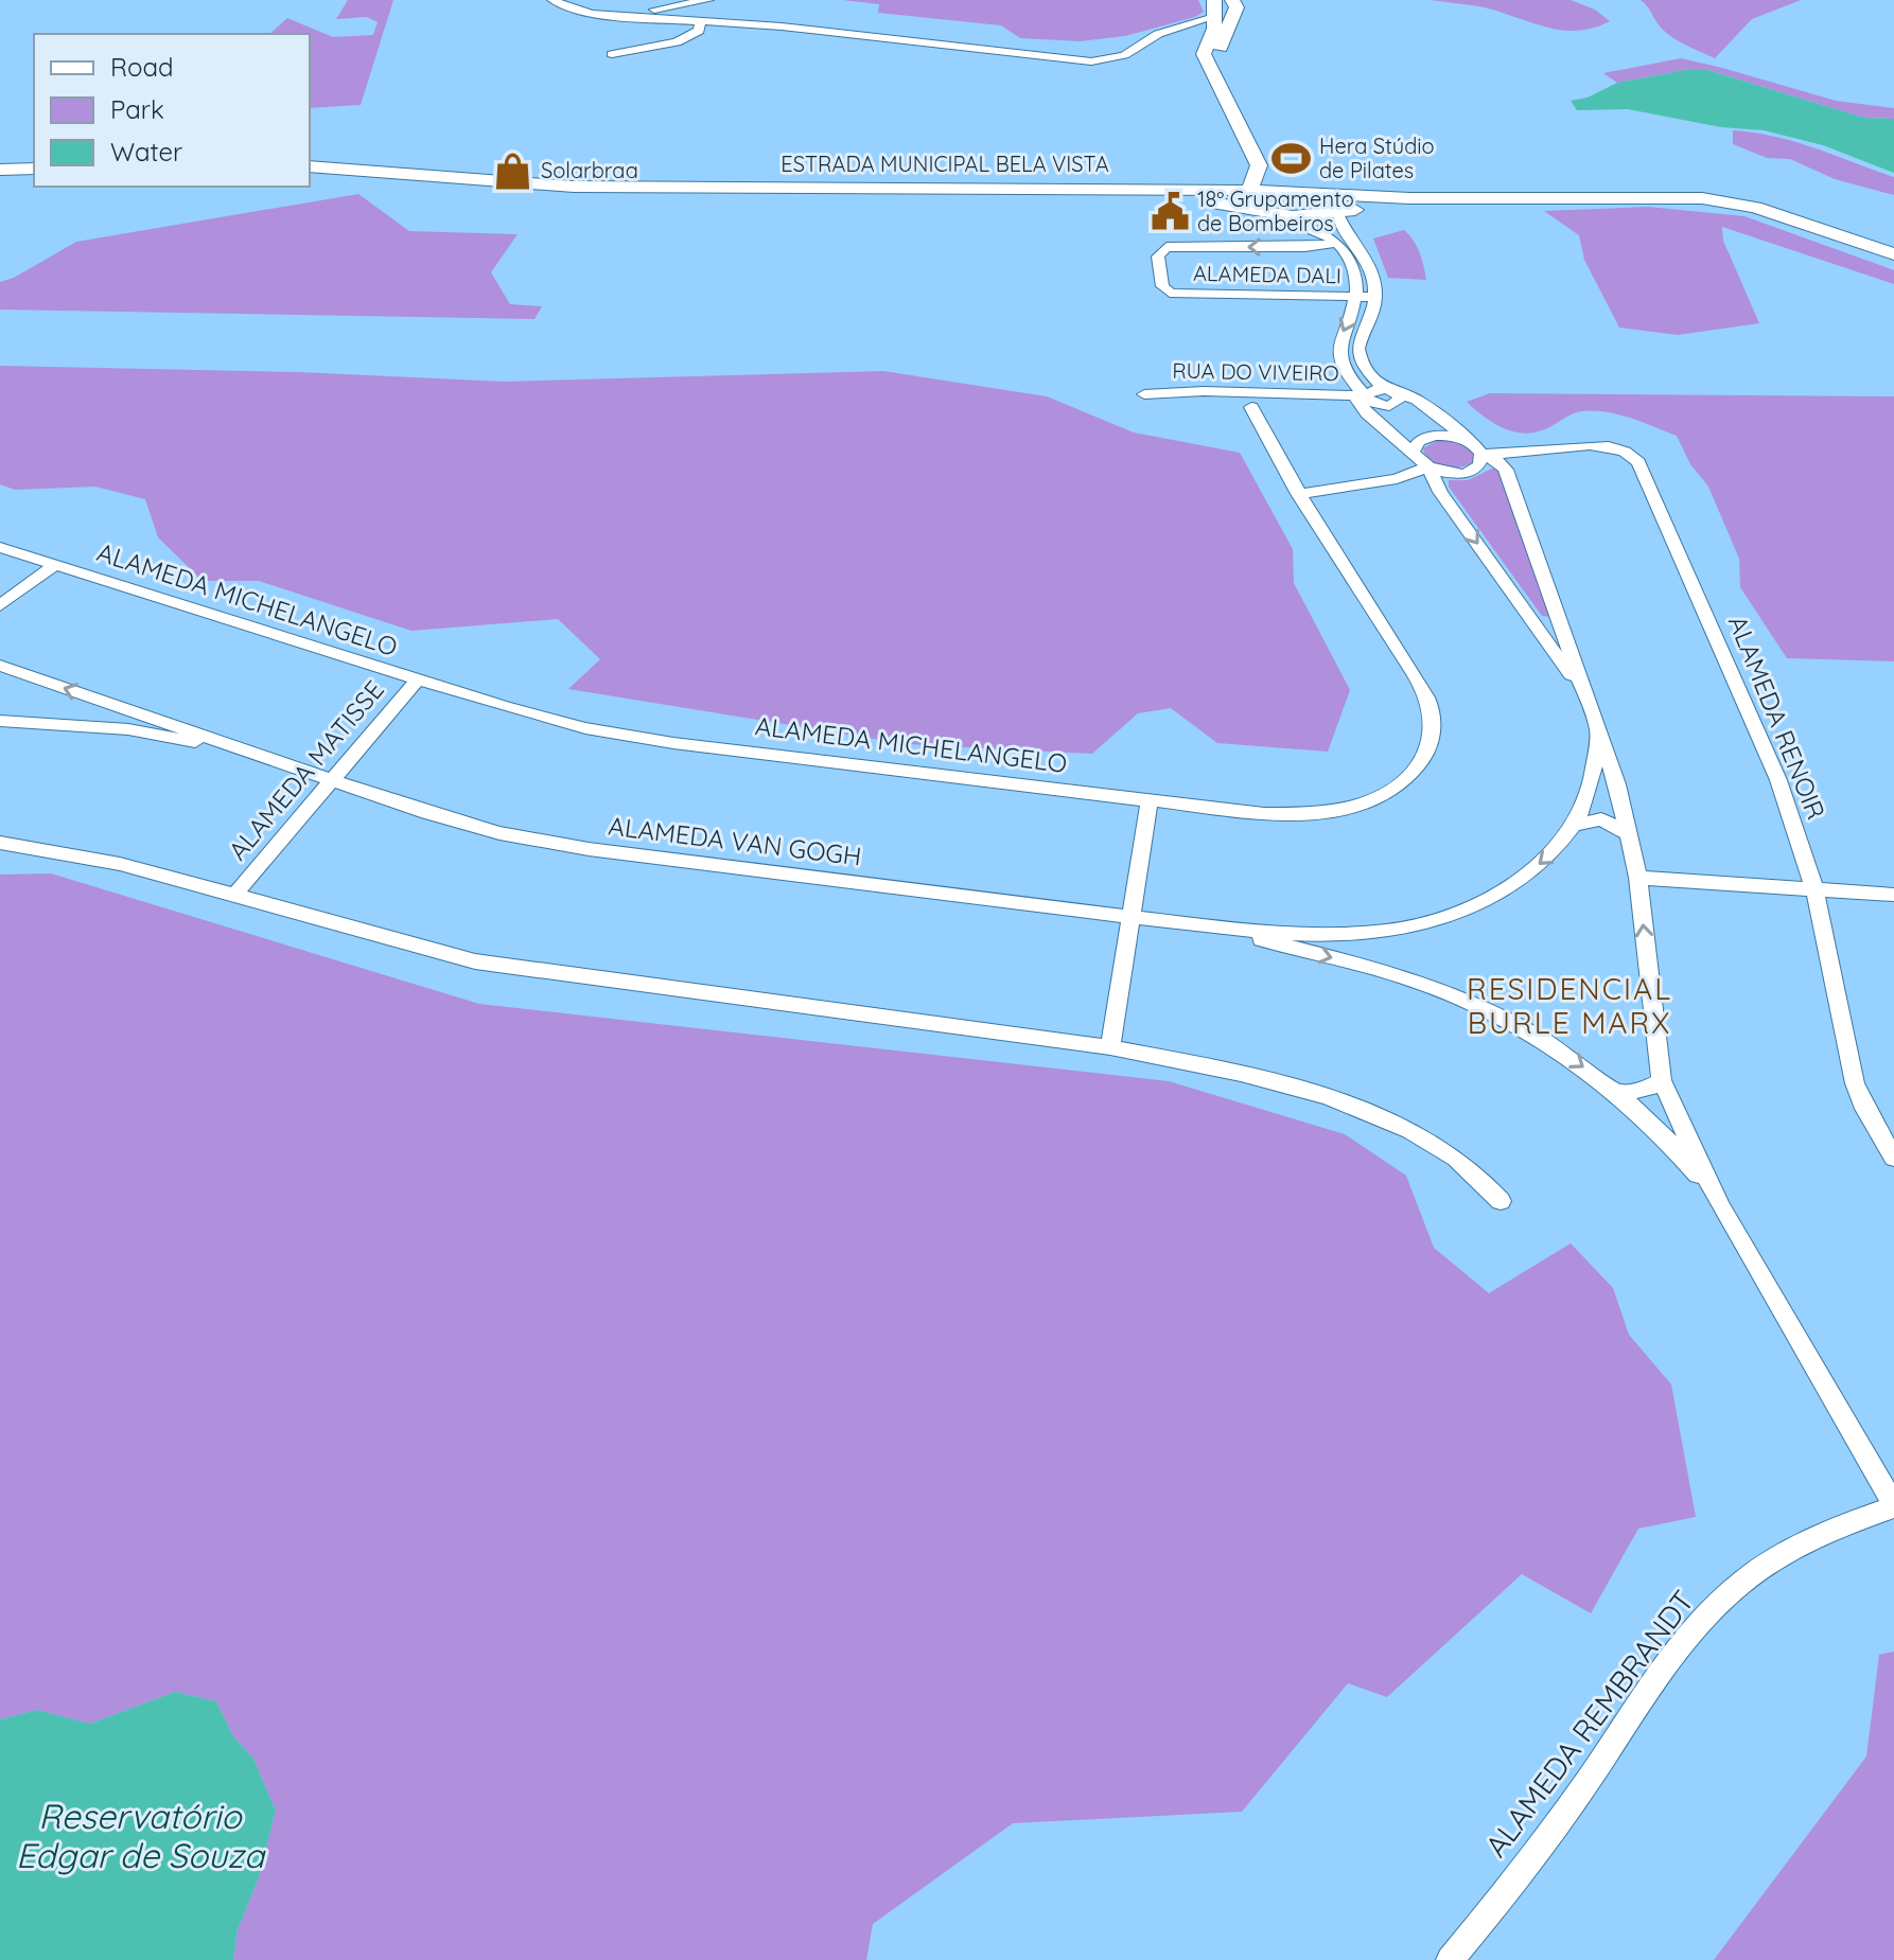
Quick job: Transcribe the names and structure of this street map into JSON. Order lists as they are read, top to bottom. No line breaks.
{"streets":{"main road":["ESTRADA MUNICIPAL BELA VISTA"],"street":["ALAMEDA DALI","RUA DO VIVEIRO","ALAMEDA MICHELANGELO","ALAMEDA RENOIR","ALAMEDA MATISSE","ALAMEDA VAN GOGH","ALAMEDA REMBRANDT"]},"crossings":[["ALAMEDA MICHELANGELO","ALAMEDA MATISSE"],["ALAMEDA MATISSE","ALAMEDA VAN GOGH"]],"districts":["RESIDENCIAL BURLE MARX"],"water":["Reservatório Edgar de Souza"],"places":{"sports":["Hera Stúdio de Pilates"],"shop":["Solarbraa"],"public building":["18º Grupamento de Bombeiros"]},"legend":["Road","Park","Water"]}
